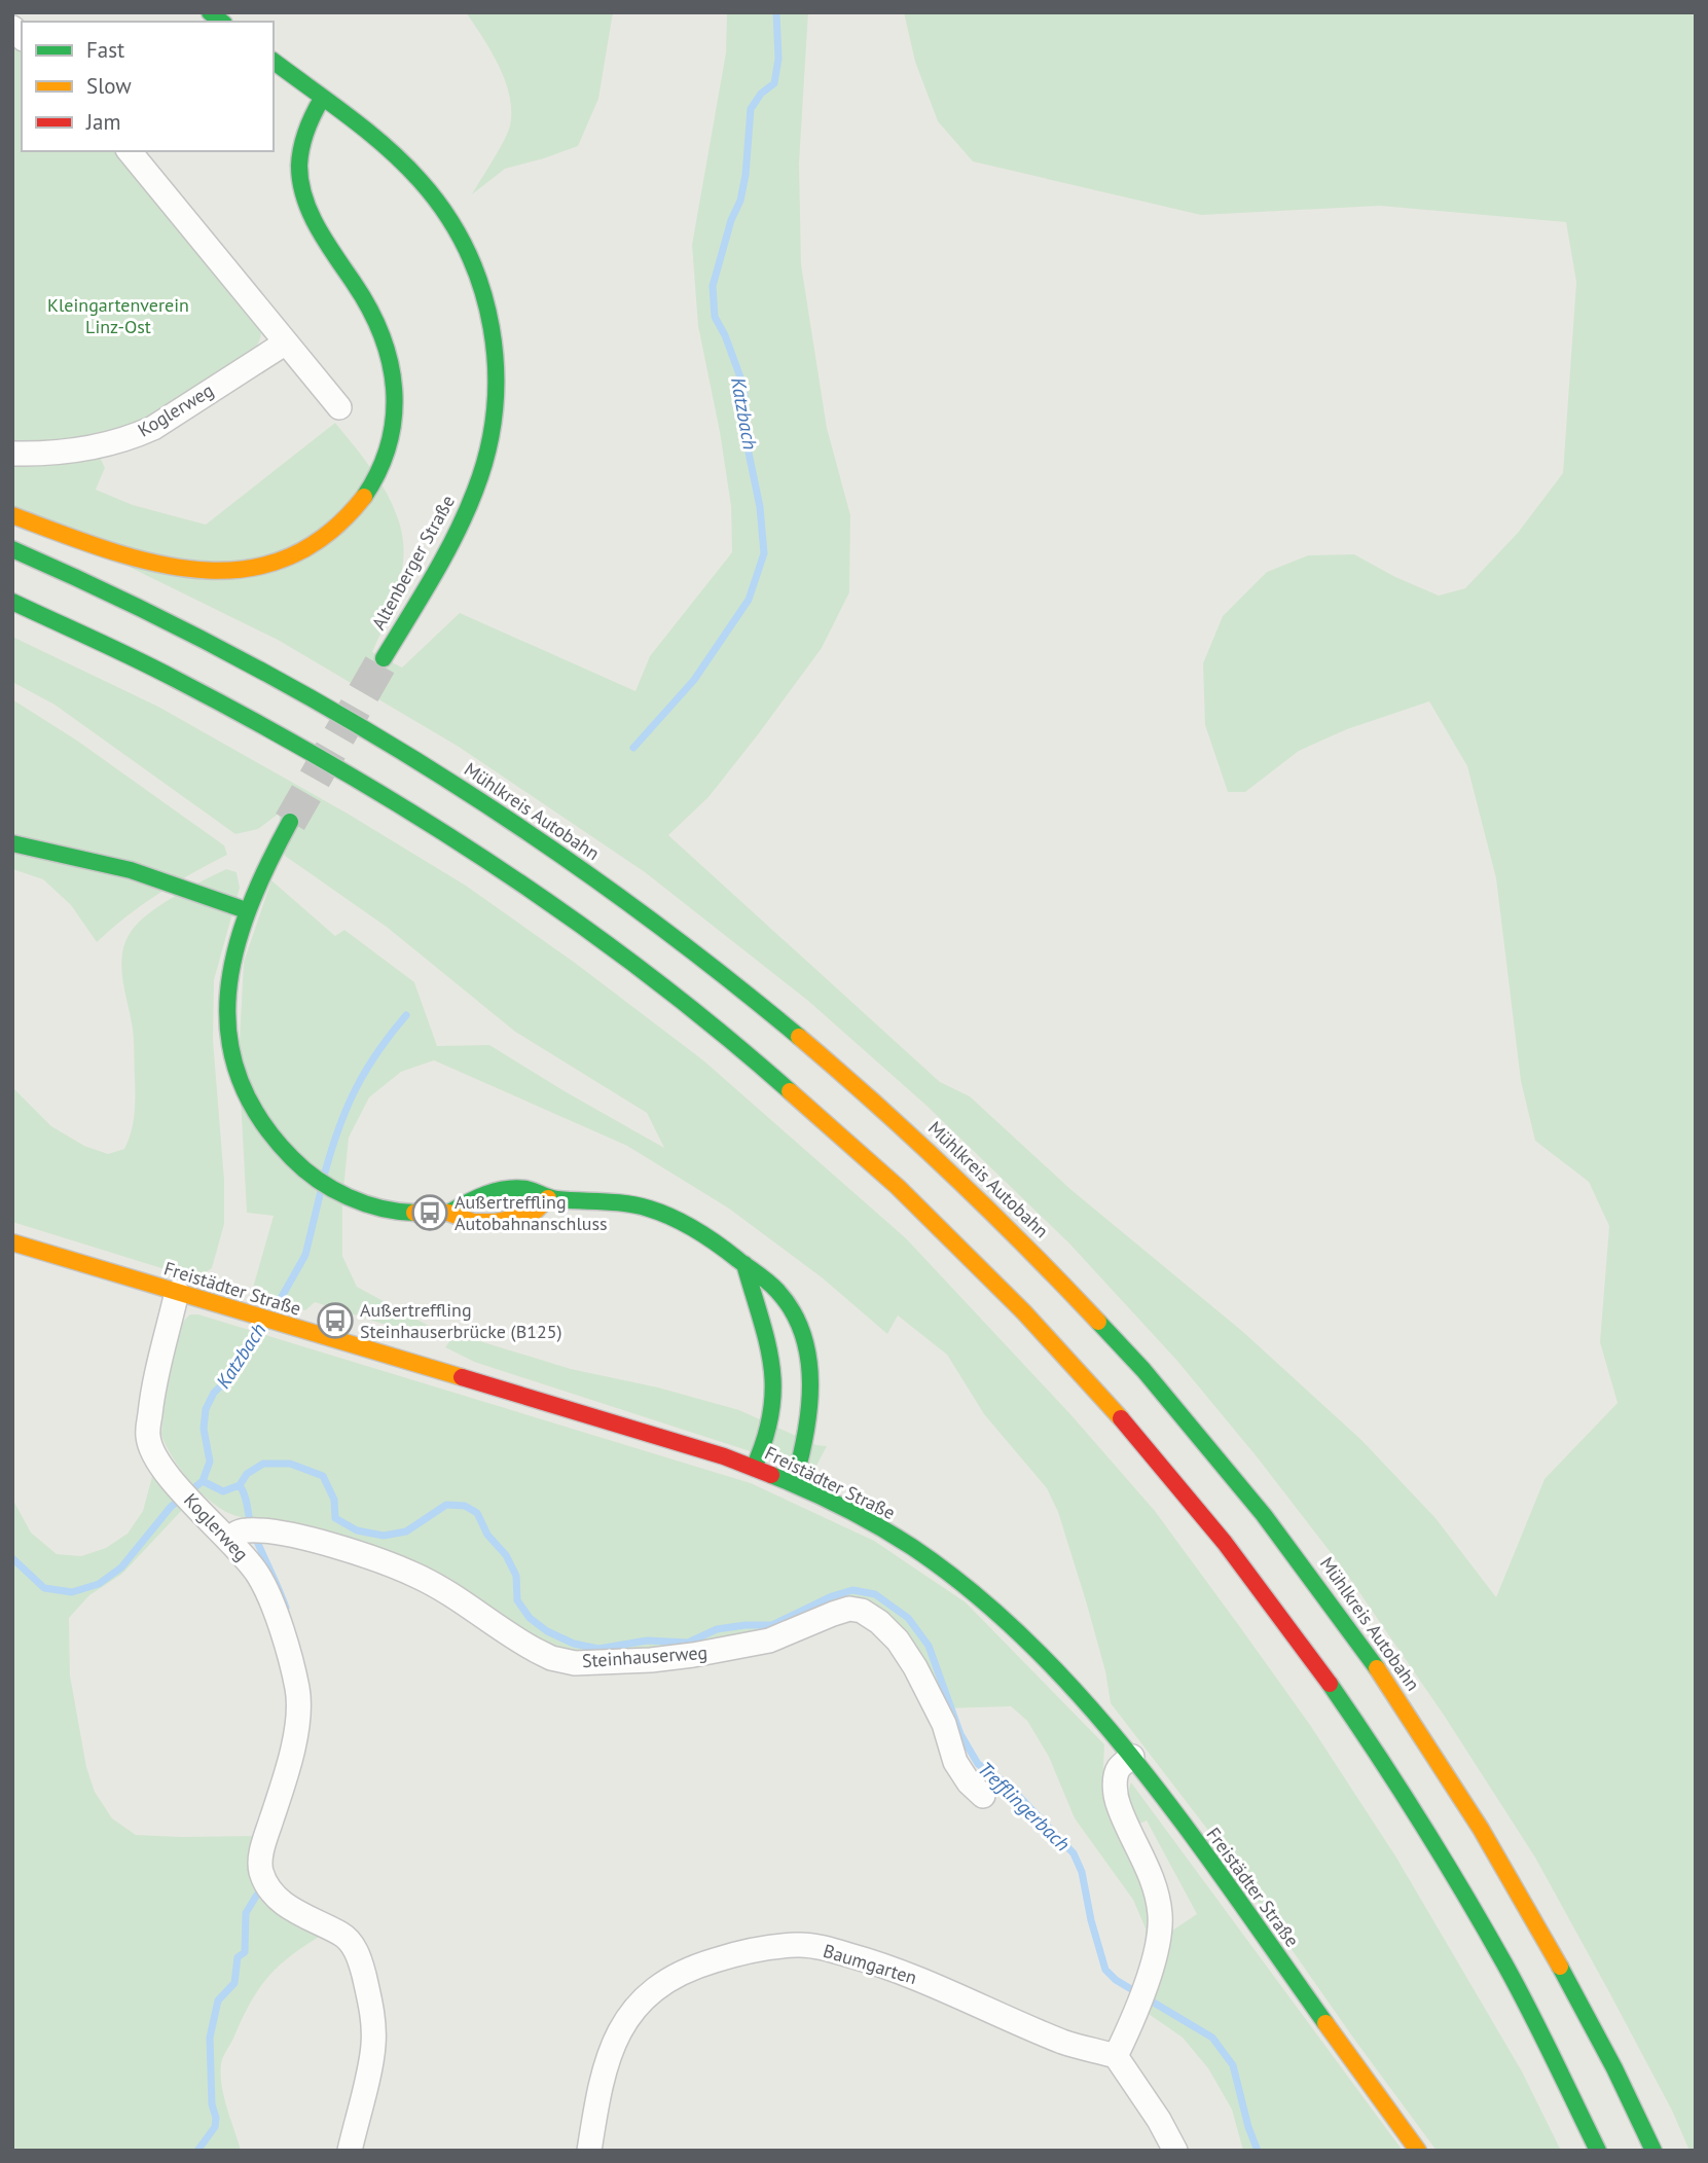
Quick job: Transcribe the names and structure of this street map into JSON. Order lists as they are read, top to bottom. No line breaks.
{"streets":{"main road":["Altenberger Straße","Mühlkreis Autobahn","Freistädter Straße"],"street":["Koglerweg","Steinhauserweg","Baumgarten"]},"crossings":[["Koglerweg","Freistädter Straße"],["Koglerweg","Steinhauserweg"]],"water":["Katzbach","Trefflingerbach"],"parks":["Kleingartenverein Linz-Ost"],"places":{"bus stop":["Außertreffling Autobahnanschluss","Außertreffling Steinhauserbrücke (B125)"]},"legend":["Fast","Slow","Jam"]}
